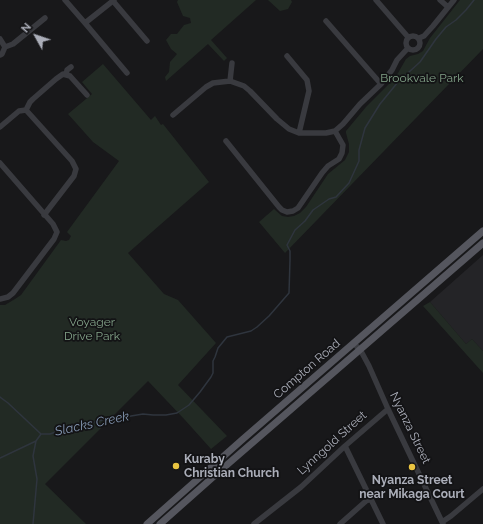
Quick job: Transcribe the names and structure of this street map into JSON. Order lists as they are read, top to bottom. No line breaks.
{"streets":{"main road":["Compton Road"],"street":["Nyanza Street","Lynngold Street"]},"crossings":[["Compton Road","Nyanza Street"],["Nyanza Street","Lynngold Street"]],"water":["Slacks Creek"],"parks":["Brookvale Park","Voyager Drive Park"],"places":["Kuraby Christian Church","Nyanza Street near Mikaga Court"],"north":"top left"}
